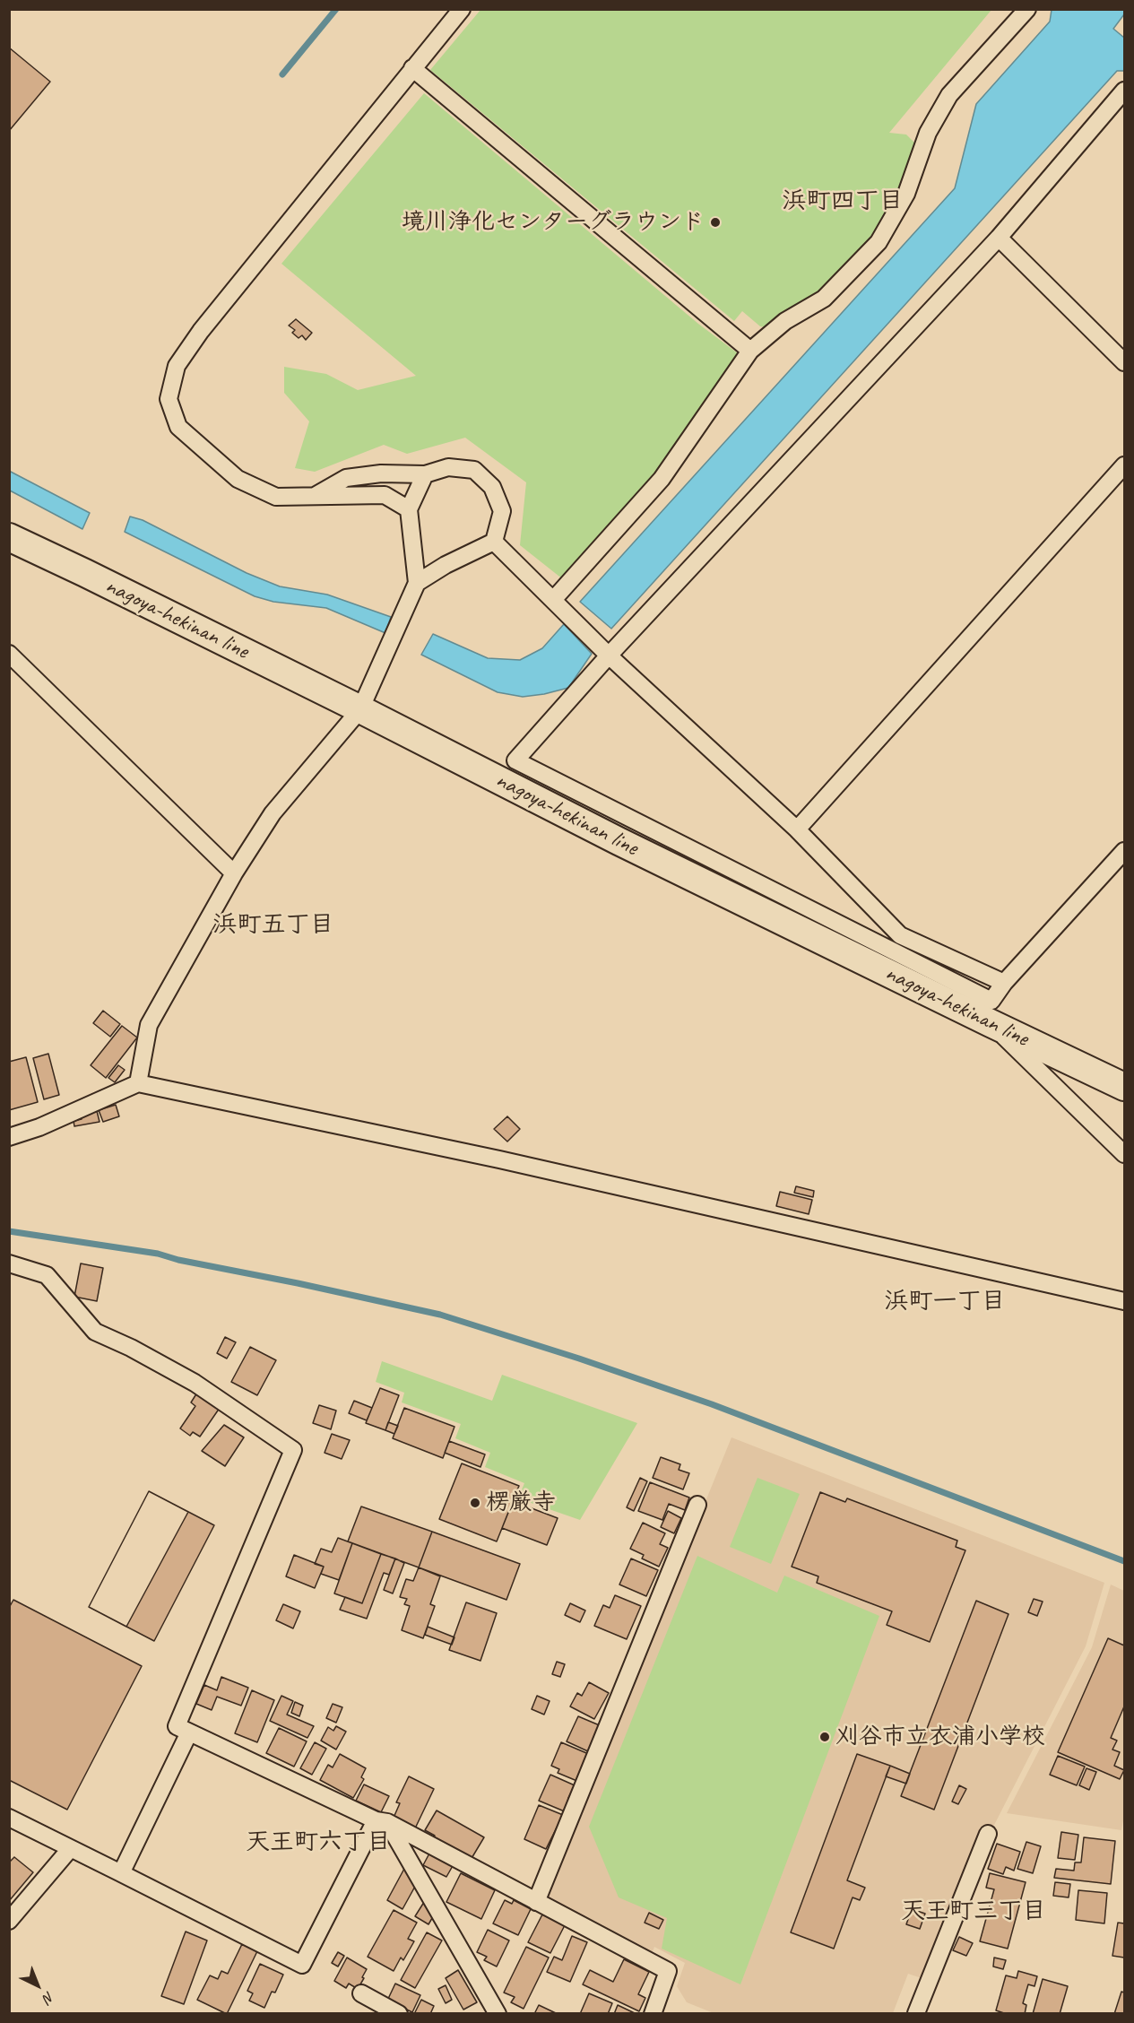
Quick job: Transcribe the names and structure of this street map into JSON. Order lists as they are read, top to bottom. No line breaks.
{"streets":{"main road":["nagoya-hekinan line"]},"districts":["浜町四丁目","浜町五丁目","浜町一丁目","天王町六丁目","天王町三丁目"],"places":["境川浄化センターグラウンド","楞厳寺","刈谷市立衣浦小学校"],"north":"bottom right"}
